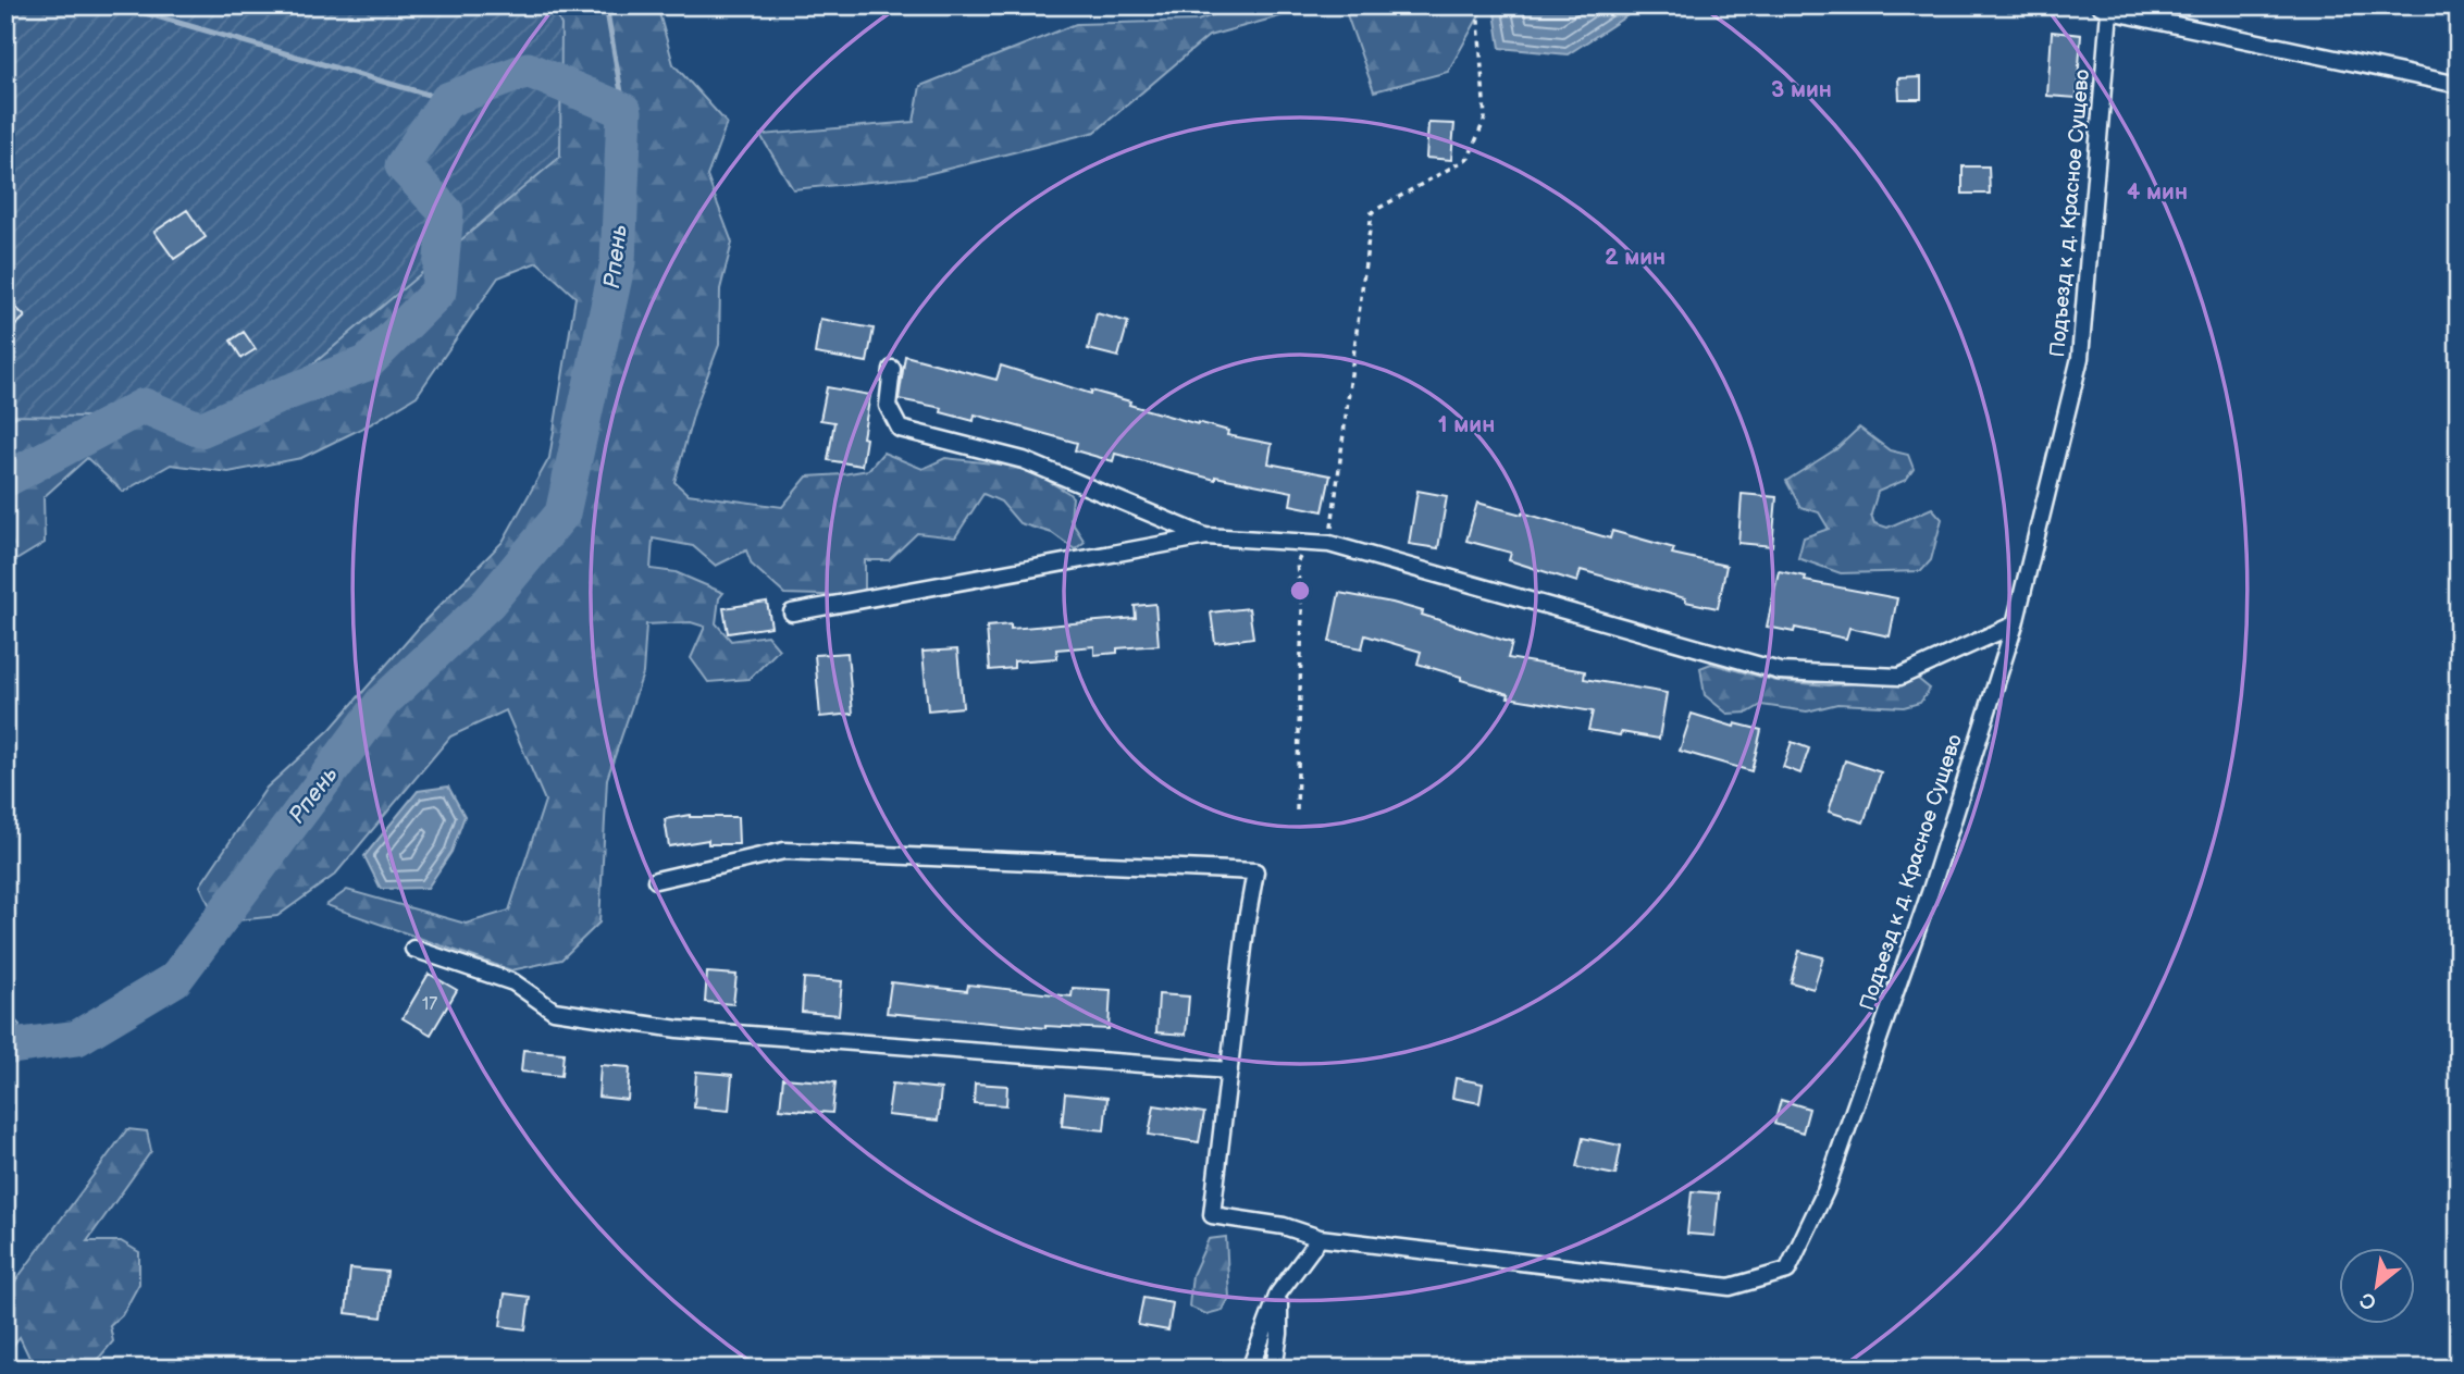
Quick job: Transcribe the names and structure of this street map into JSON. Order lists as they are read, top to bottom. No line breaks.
{"streets":{"street":["Подъезд к д. Красное Сущево"]},"water":["Рпень"],"house_numbers":["17"],"north":"bottom left","rings":["3 мин","4 мин","2 мин","1 мин"]}
